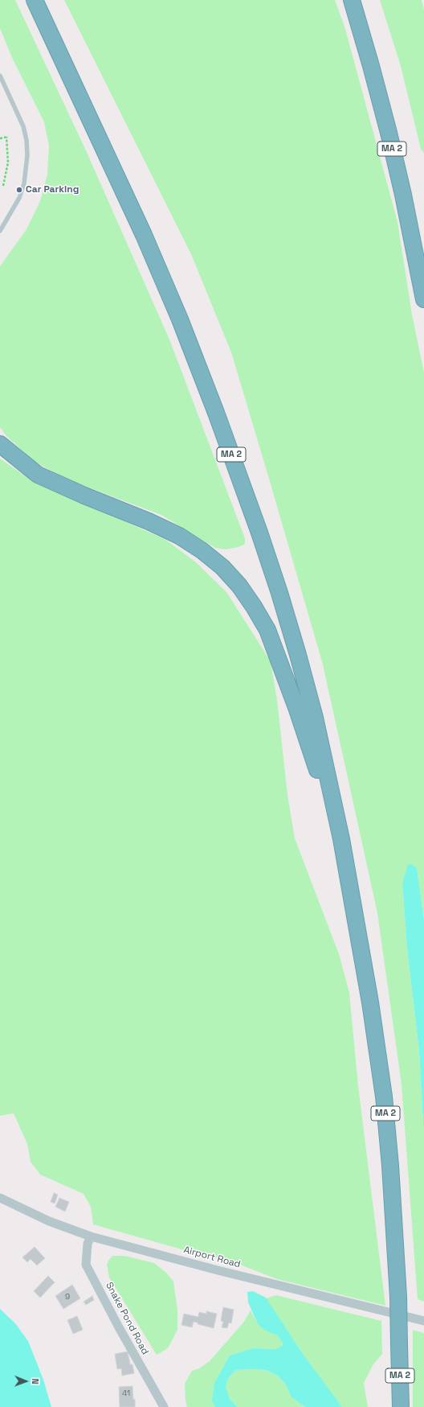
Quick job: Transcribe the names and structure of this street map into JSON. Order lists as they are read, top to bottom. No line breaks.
{"streets":{"highway":["MA 2"],"street":["Airport Road","Snake Pond Road"]},"crossings":[["Airport Road","Snake Pond Road"]],"places":["Car Parking"],"house_numbers":["9","41"],"north":"right"}
